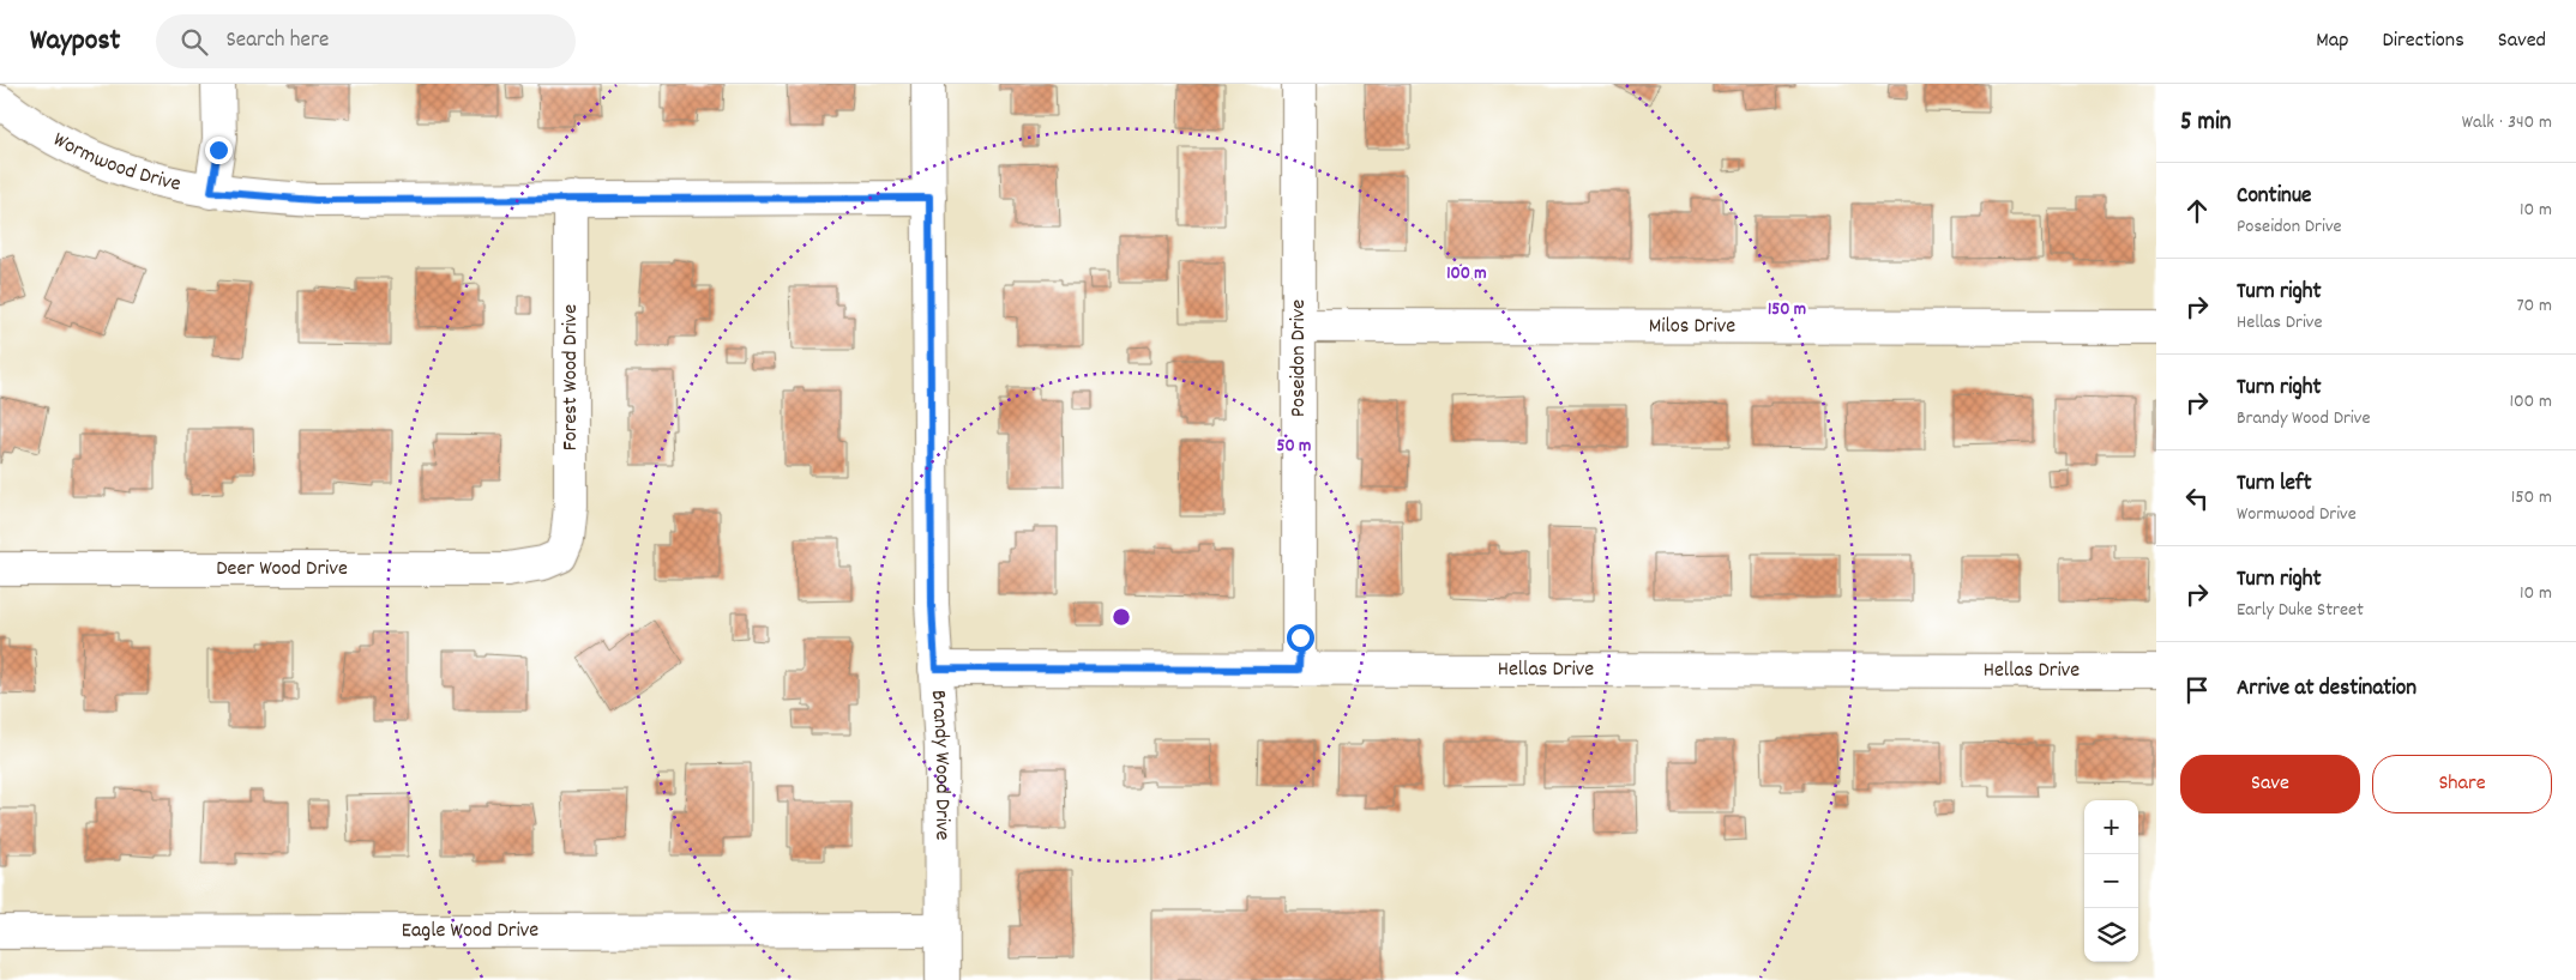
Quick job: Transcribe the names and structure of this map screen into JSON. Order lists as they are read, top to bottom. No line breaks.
{"streets":{"street":["Wormwood Drive","Milos Drive","Poseidon Drive","Forest Wood Drive","Deer Wood Drive","Hellas Drive","Brandy Wood Drive","Eagle Wood Drive"]},"crossings":[["Wormwood Drive","Forest Wood Drive"],["Wormwood Drive","Brandy Wood Drive"],["Milos Drive","Poseidon Drive"],["Poseidon Drive","Hellas Drive"],["Forest Wood Drive","Deer Wood Drive"],["Hellas Drive","Brandy Wood Drive"],["Brandy Wood Drive","Eagle Wood Drive"]],"page":{"header":"Waypost","search":"Search here","nav":["Map","Directions","Saved"],"heading":["5 min","Walk · 340 m"],"list":[["Continue","Poseidon Drive","10 m"],["Turn right","Hellas Drive","70 m"],["Turn right","Brandy Wood Drive","100 m"],["Turn left","Wormwood Drive","150 m"],["Turn right","Early Duke Street","10 m"],"Arrive at destination"],"buttons":["Save","Share"],"map_buttons":["+","−"]},"rings":["100 m","150 m","50 m"]}
